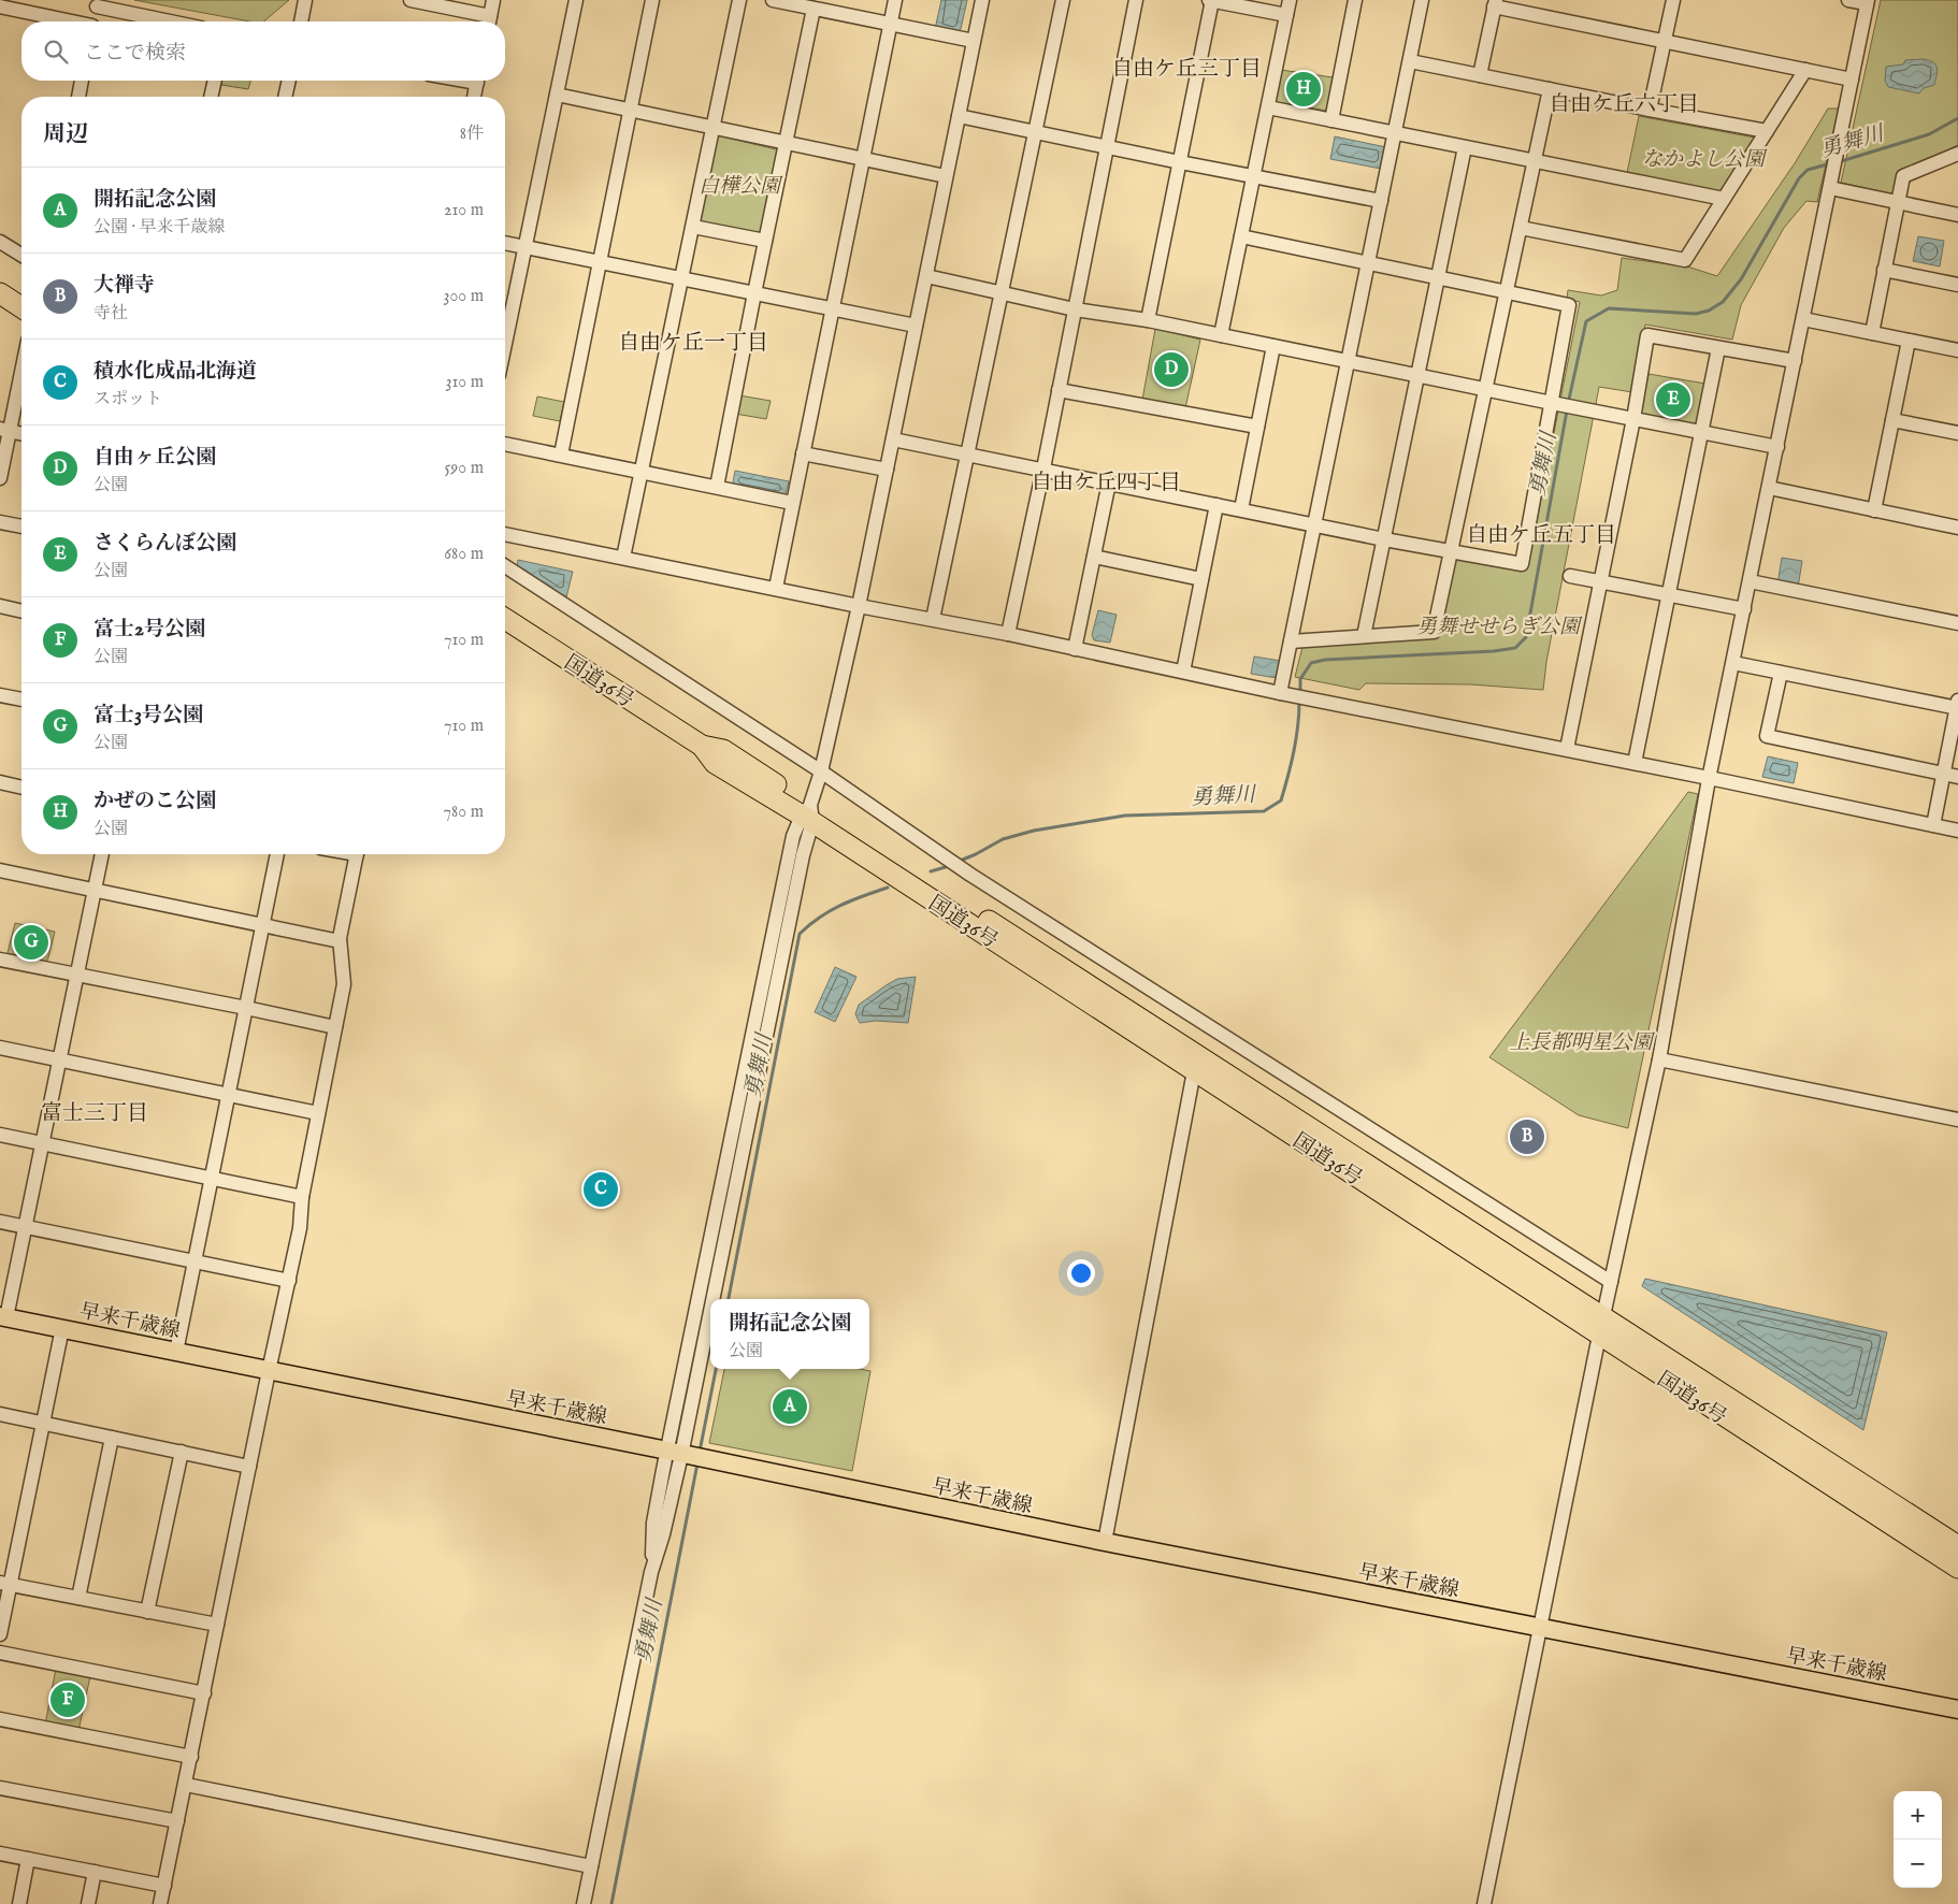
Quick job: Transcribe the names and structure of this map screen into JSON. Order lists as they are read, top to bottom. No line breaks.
{"streets":{"highway":["国道36号"],"main road":["早来千歳線"]},"districts":["自由ケ丘三丁目","自由ケ丘六丁目","自由ケ丘一丁目","自由ケ丘四丁目","自由ケ丘五丁目","富士三丁目"],"water":["勇舞川"],"parks":["なかよし公園","白樺公園","勇舞せせらぎ公園","上長都明星公園"],"page":{"search":"ここで検索","pins":["H","D","E","G","B","C","A","F"],"heading":["周辺","8件"],"list":[{"mark":"A","name":"開拓記念公園","note":"公園 · 早来千歳線","value":"210 m"},{"mark":"B","name":"大禅寺","note":"寺社","value":"300 m"},{"mark":"C","name":"積水化成品北海道","note":"スポット","value":"310 m"},{"mark":"D","name":"自由ヶ丘公園","note":"公園","value":"590 m"},{"mark":"E","name":"さくらんぼ公園","note":"公園","value":"680 m"},{"mark":"F","name":"富士2号公園","note":"公園","value":"710 m"},{"mark":"G","name":"富士3号公園","note":"公園","value":"710 m"},{"mark":"H","name":"かぜのこ公園","note":"公園","value":"780 m"}],"popup":["開拓記念公園","公園"],"map_buttons":["+","−"]}}
